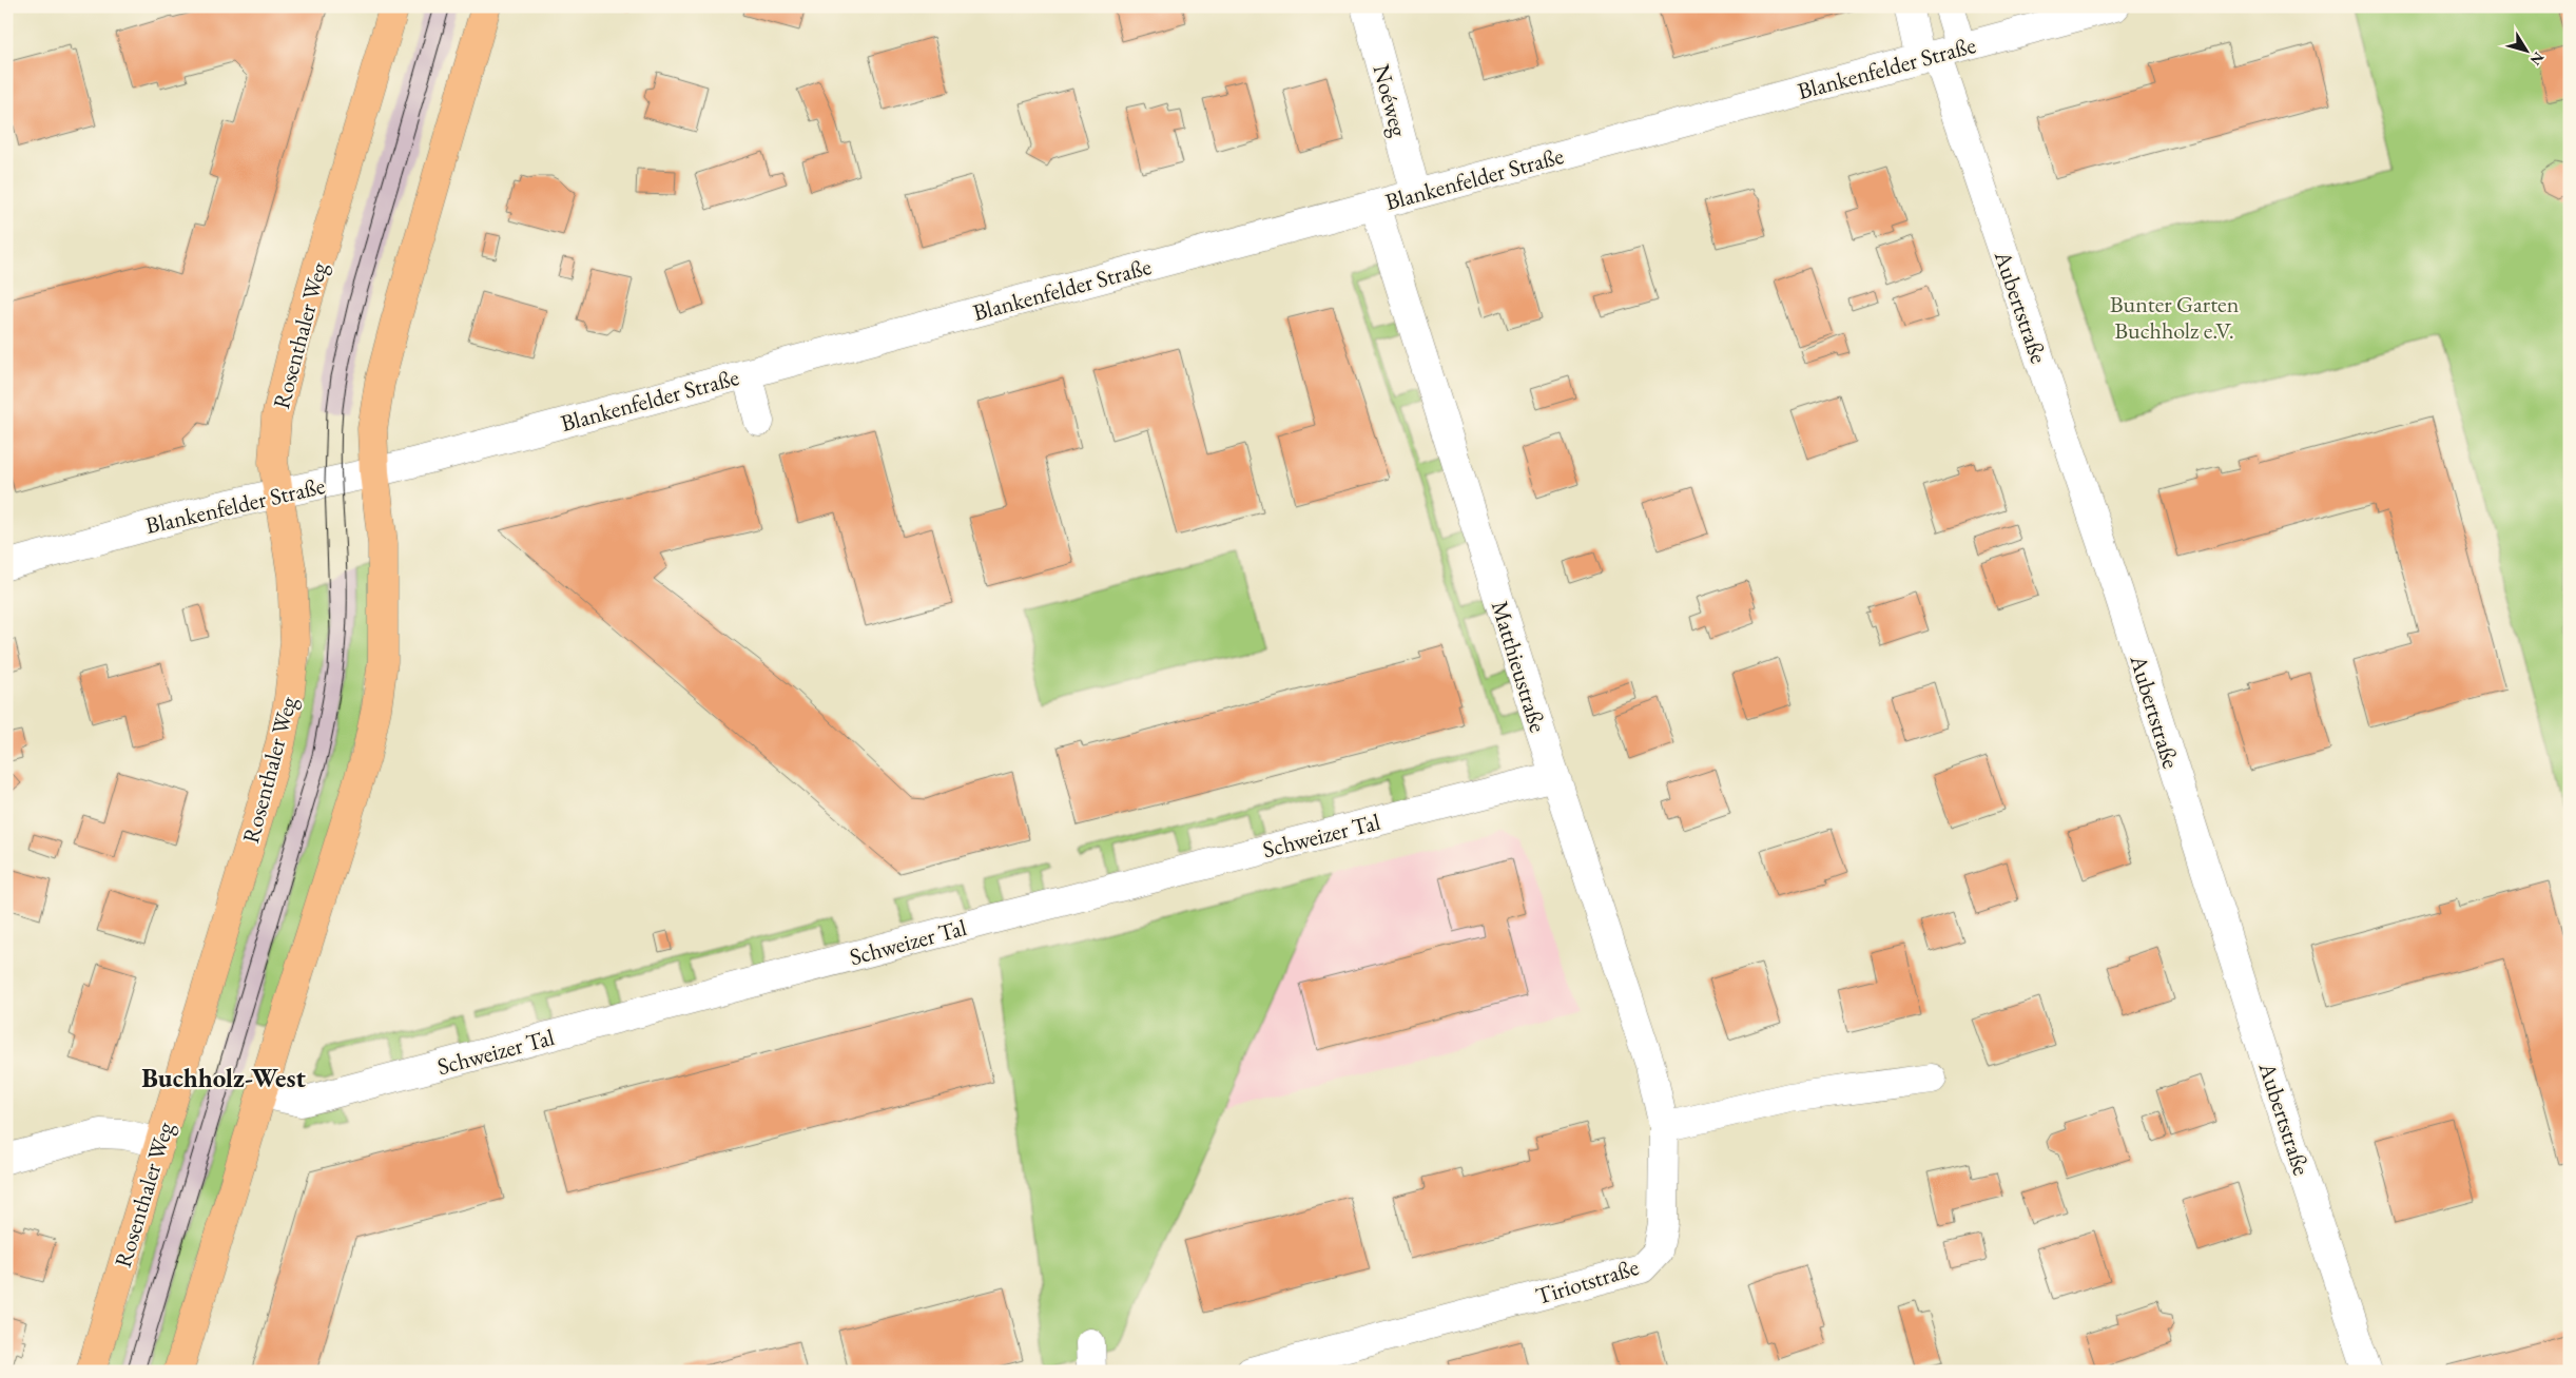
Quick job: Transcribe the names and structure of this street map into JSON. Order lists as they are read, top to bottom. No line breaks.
{"streets":{"main road":["Rosenthaler Weg"],"street":["Blankenfelder Straße","Noéweg","Aubertstraße","Matthieustraße","Schweizer Tal","Tiriotstraße"]},"crossings":[["Blankenfelder Straße","Noéweg"],["Blankenfelder Straße","Aubertstraße"],["Blankenfelder Straße","Rosenthaler Weg"],["Blankenfelder Straße","Matthieustraße"],["Matthieustraße","Schweizer Tal"],["Matthieustraße","Tiriotstraße"]],"districts":["Buchholz-West"],"parks":["Bunter Garten Buchholz e.V."],"north":"bottom right"}
